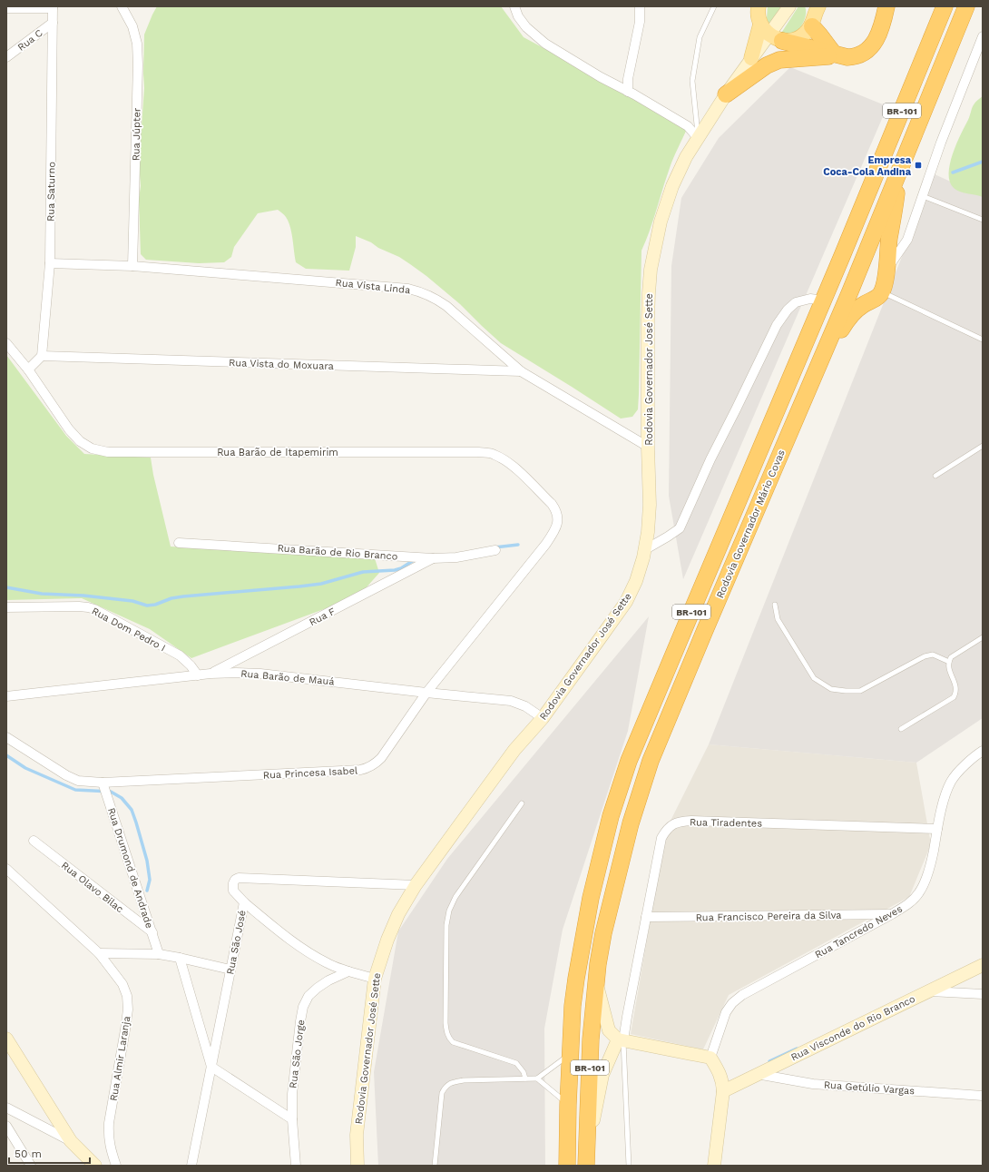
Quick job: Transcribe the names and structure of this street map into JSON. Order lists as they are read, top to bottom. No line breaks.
{"streets":{"highway":["BR-101","Rodovia Governador Mário Covas"],"main road":["Rodovia Governador José Sette","Rua Visconde do Rio Branco"],"street":["Rua C","Rua Júpter","Rua Saturno","Rua Vista Linda","Rua Vista do Moxuara","Rua Barão de Itapemirim","Rua Barão de Rio Branco","Rua F","Rua Dom Pedro I","Rua Barão de Mauá","Rua Princesa Isabel","Rua Tiradentes","Rua Drumond de Andrade","Rua Olavo Bilac","Rua Francisco Pereira da Silva","Rua Tancredo Neves","Rua São José","Rua São Jorge","Rua Almir Laranja","Rua Getúlio Vargas"]},"crossings":[["Rua C","Rua Saturno"],["Rua Júpter","Rua Vista Linda"],["Rua Saturno","Rua Vista Linda"],["Rua Saturno","Rua Vista do Moxuara"],["Rua Vista Linda","Rua Vista do Moxuara"],["Rua Vista Linda","Rodovia Governador José Sette"],["Rodovia Governador José Sette","Rua Barão de Mauá"],["Rodovia Governador José Sette","Rua São José"],["Rua Barão de Itapemirim","Rua Princesa Isabel"],["Rua Barão de Rio Branco","Rua F"],["Rua F","Rua Barão de Mauá"],["Rua Dom Pedro I","Rua Barão de Mauá"],["Rua Barão de Mauá","Rua Princesa Isabel"],["Rua Princesa Isabel","Rua Drumond de Andrade"],["Rua Tiradentes","Rua Francisco Pereira da Silva"],["Rua Tiradentes","Rua Tancredo Neves"],["Rua Drumond de Andrade","Rua Olavo Bilac"],["Rua Francisco Pereira da Silva","Rua Tancredo Neves"],["Rua Visconde do Rio Branco","Rua Getúlio Vargas"]],"places":{"transit":["Empresa Coca-Cola Andina"]},"scale_bar":"50 m"}
